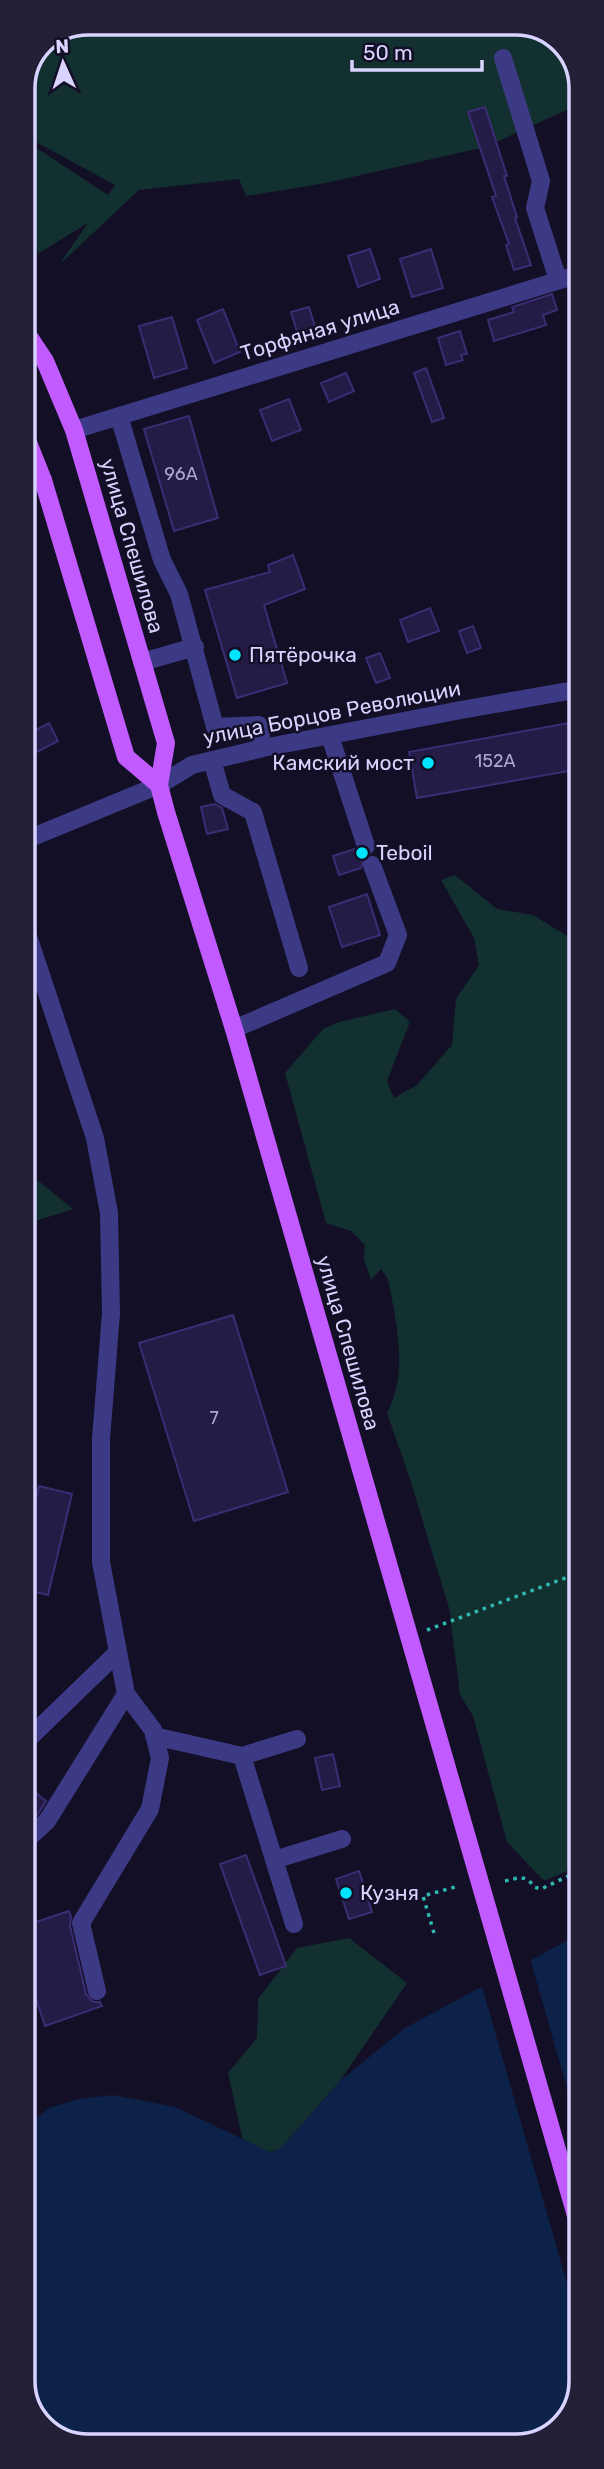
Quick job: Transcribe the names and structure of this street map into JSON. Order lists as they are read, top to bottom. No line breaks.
{"streets":{"main road":["улица Спешилова"],"street":["Торфяная улица","улица Борцов Революции"]},"crossings":[["Торфяная улица","улица Спешилова"],["улица Спешилова","улица Борцов Революции"]],"places":["Пятёрочка","Камский мост","Teboil","Кузня"],"house_numbers":["96А","152А","7"],"scale_bar":"50 m","north":"top"}
